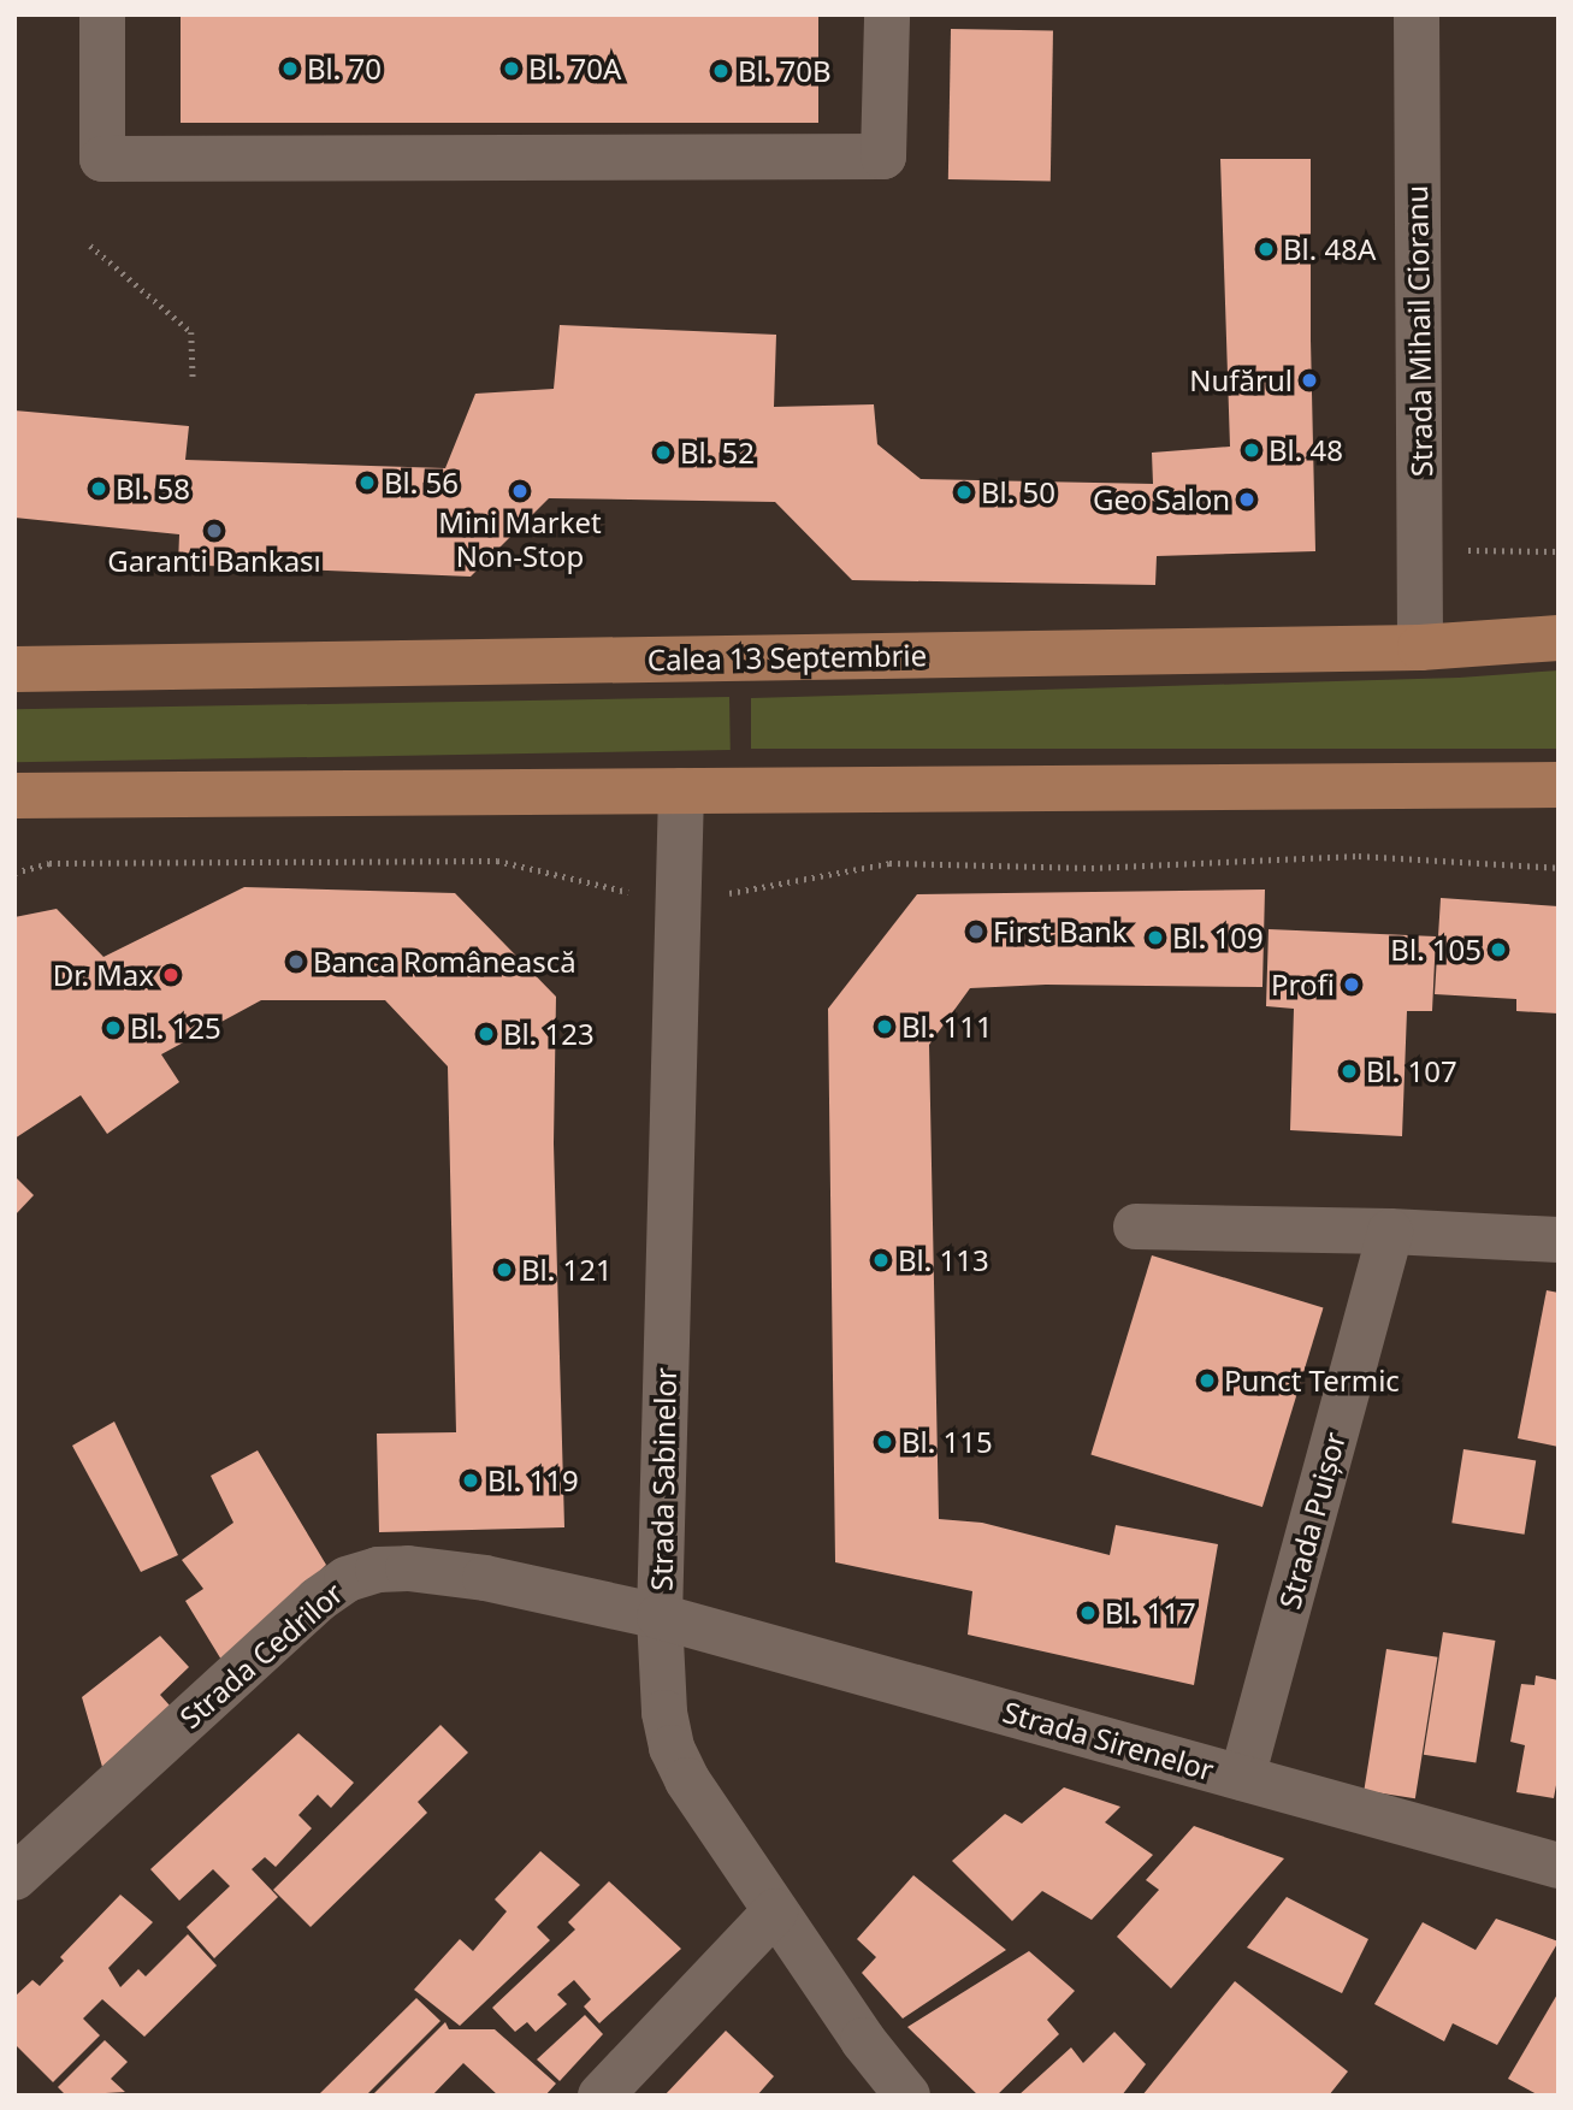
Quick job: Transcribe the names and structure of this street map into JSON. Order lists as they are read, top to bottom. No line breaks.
{"streets":{"main road":["Calea 13 Septembrie"],"street":["Strada Mihail Cioranu","Strada Sabinelor","Strada Puișor","Strada Cedrilor","Strada Sirenelor"]},"crossings":[["Strada Mihail Cioranu","Calea 13 Septembrie"],["Strada Sabinelor","Strada Cedrilor"],["Strada Sabinelor","Strada Sirenelor"],["Strada Puișor","Strada Sirenelor"],["Strada Cedrilor","Strada Sirenelor"]],"places":["Bl. 70","Bl. 70A","Bl. 70B","Bl. 48A","Nufărul","Bl. 48","Bl. 52","Bl. 56","Bl. 58","Mini Market Non-Stop","Bl. 50","Geo Salon","Garanti Bankası","First Bank","Bl. 109","Bl. 105","Banca Românească","Dr. Max","Profi","Bl. 111","Bl. 125","Bl. 123","Bl. 107","Bl. 113","Bl. 121","Punct Termic","Bl. 115","Bl. 119","Bl. 117"]}
